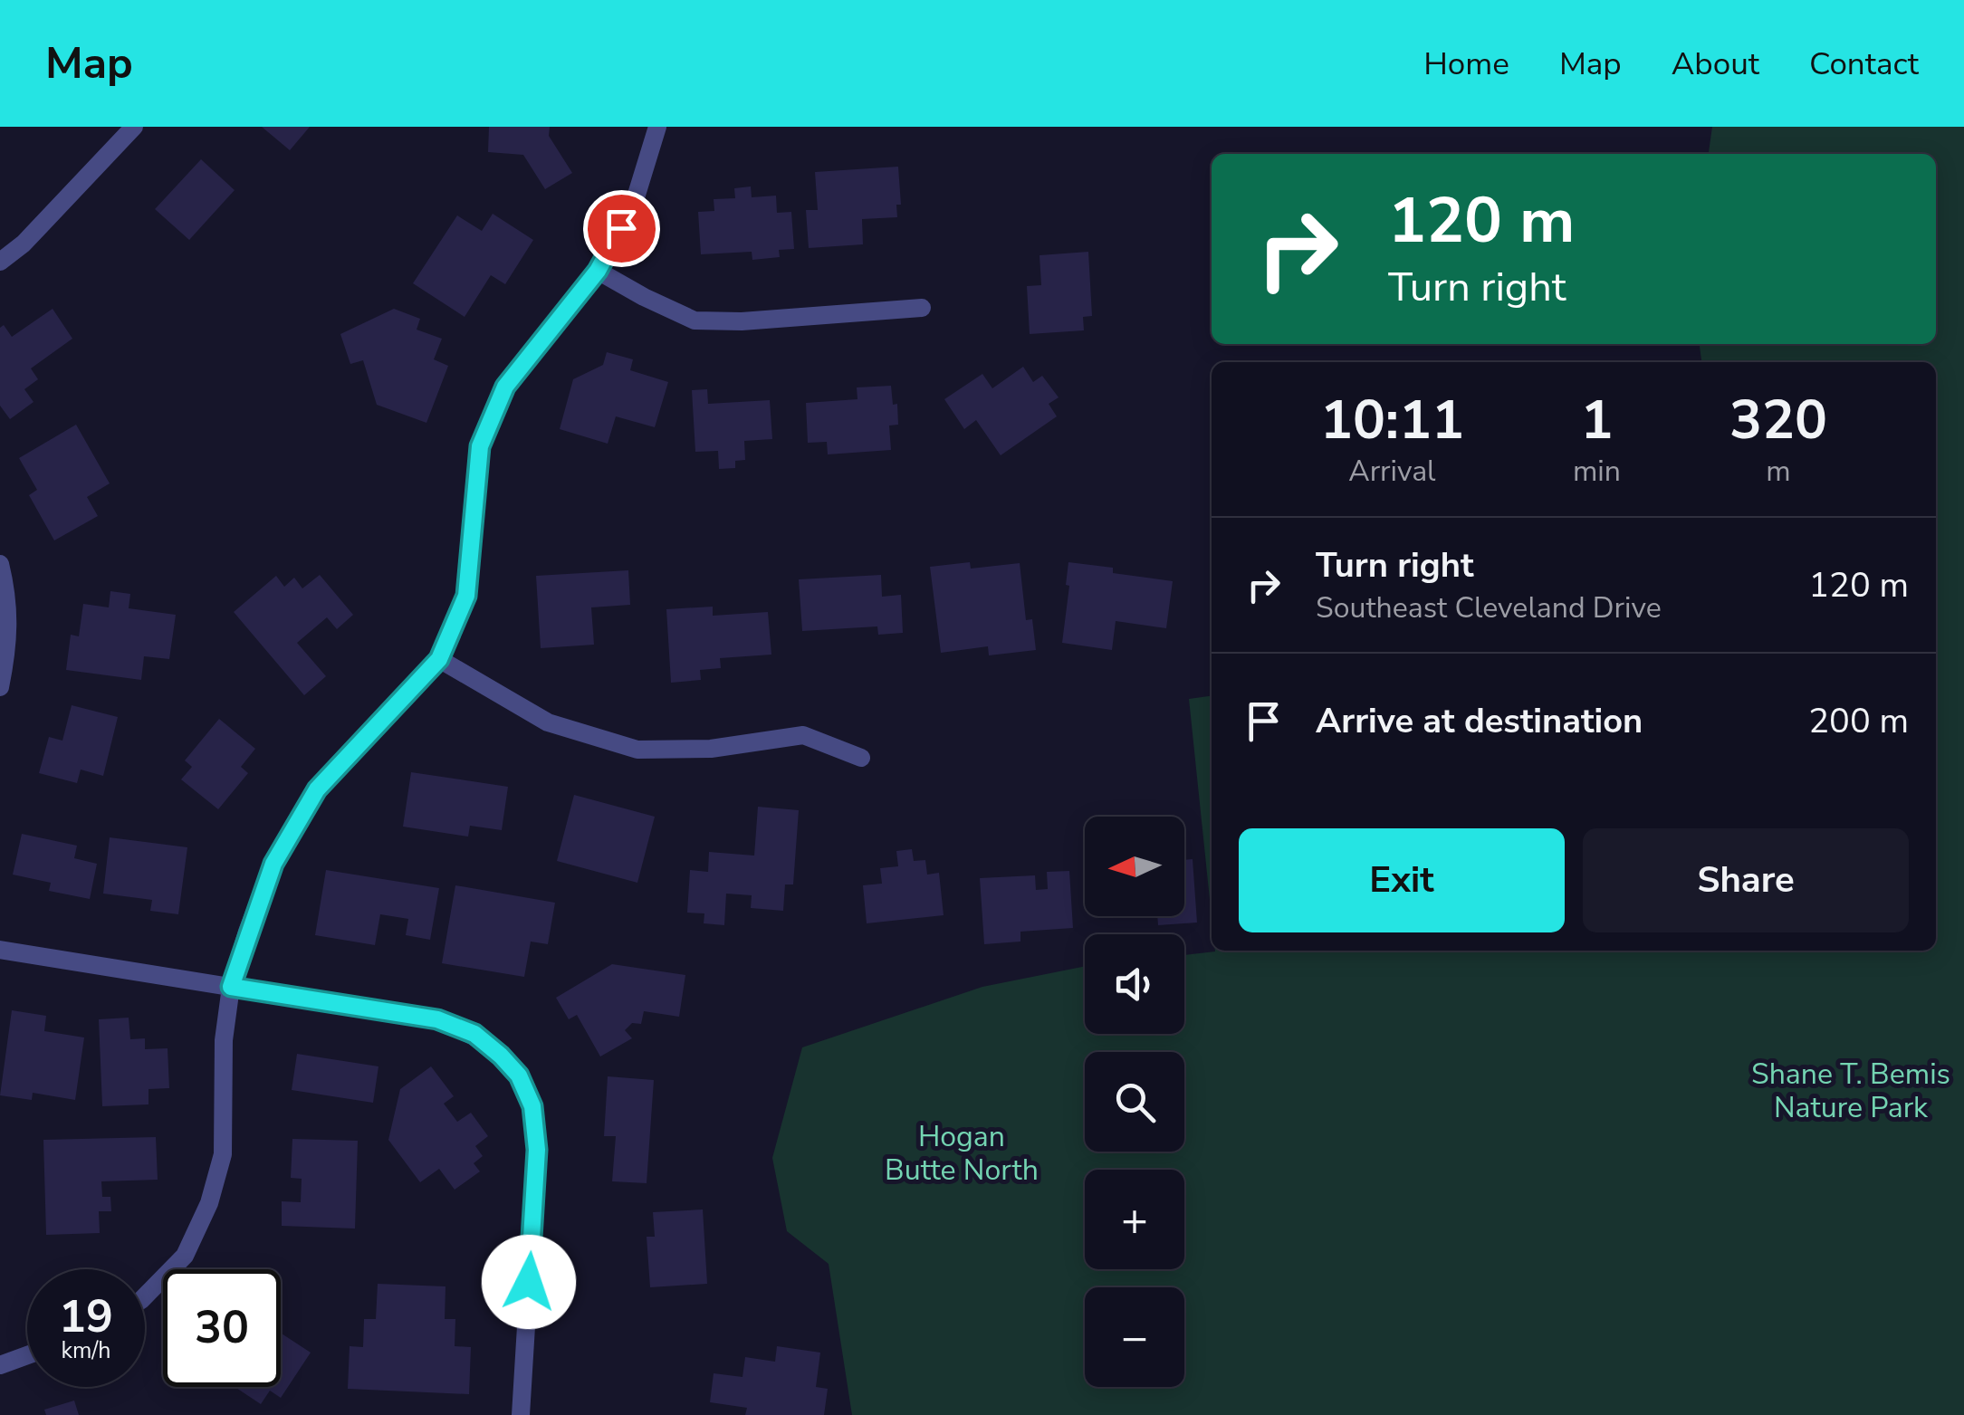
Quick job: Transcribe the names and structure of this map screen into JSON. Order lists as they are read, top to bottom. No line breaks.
{"parks":["Shane T. Bemis Nature Park","Hogan Butte North"],"north":"left","page":{"header":"Map","nav":["Home","Map","About","Contact"],"turn":["120 m","Turn right"],"eta":["10:11","Arrival","1","min","320","m"],"list":[{"name":"Turn right","note":"Southeast Cleveland Drive","value":"120 m"},{"name":"Arrive at destination","value":"200 m"}],"buttons":["Exit","Share"],"map_buttons":["+","−"],"speed":"19 km/h","limit":"30"}}
